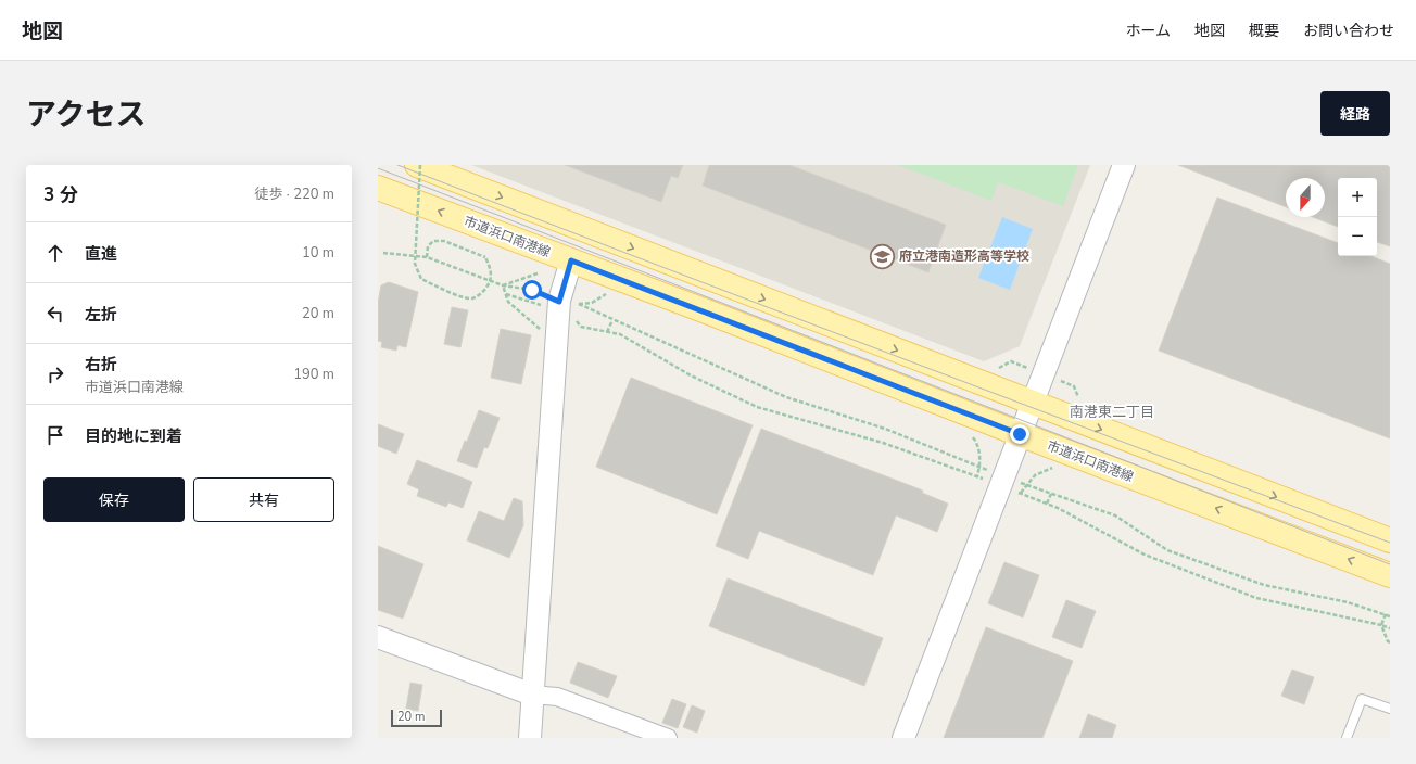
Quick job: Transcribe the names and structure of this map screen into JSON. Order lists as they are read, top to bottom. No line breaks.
{"streets":{"main road":["市道浜口南港線"]},"districts":["南港東二丁目"],"places":{"school or university":["府立港南造形高等学校"]},"scale_bar":"20 m","north":"bottom","page":{"header":"地図","nav":["ホーム","地図","概要","お問い合わせ"],"title":"アクセス","buttons":["経路",["保存","共有"]],"heading":["3 分","徒歩 · 220 m"],"map_buttons":["+","−"],"list":[["直進","10 m"],["左折","20 m"],["右折","市道浜口南港線","190 m"],"目的地に到着"],"scale":"20 m"}}
